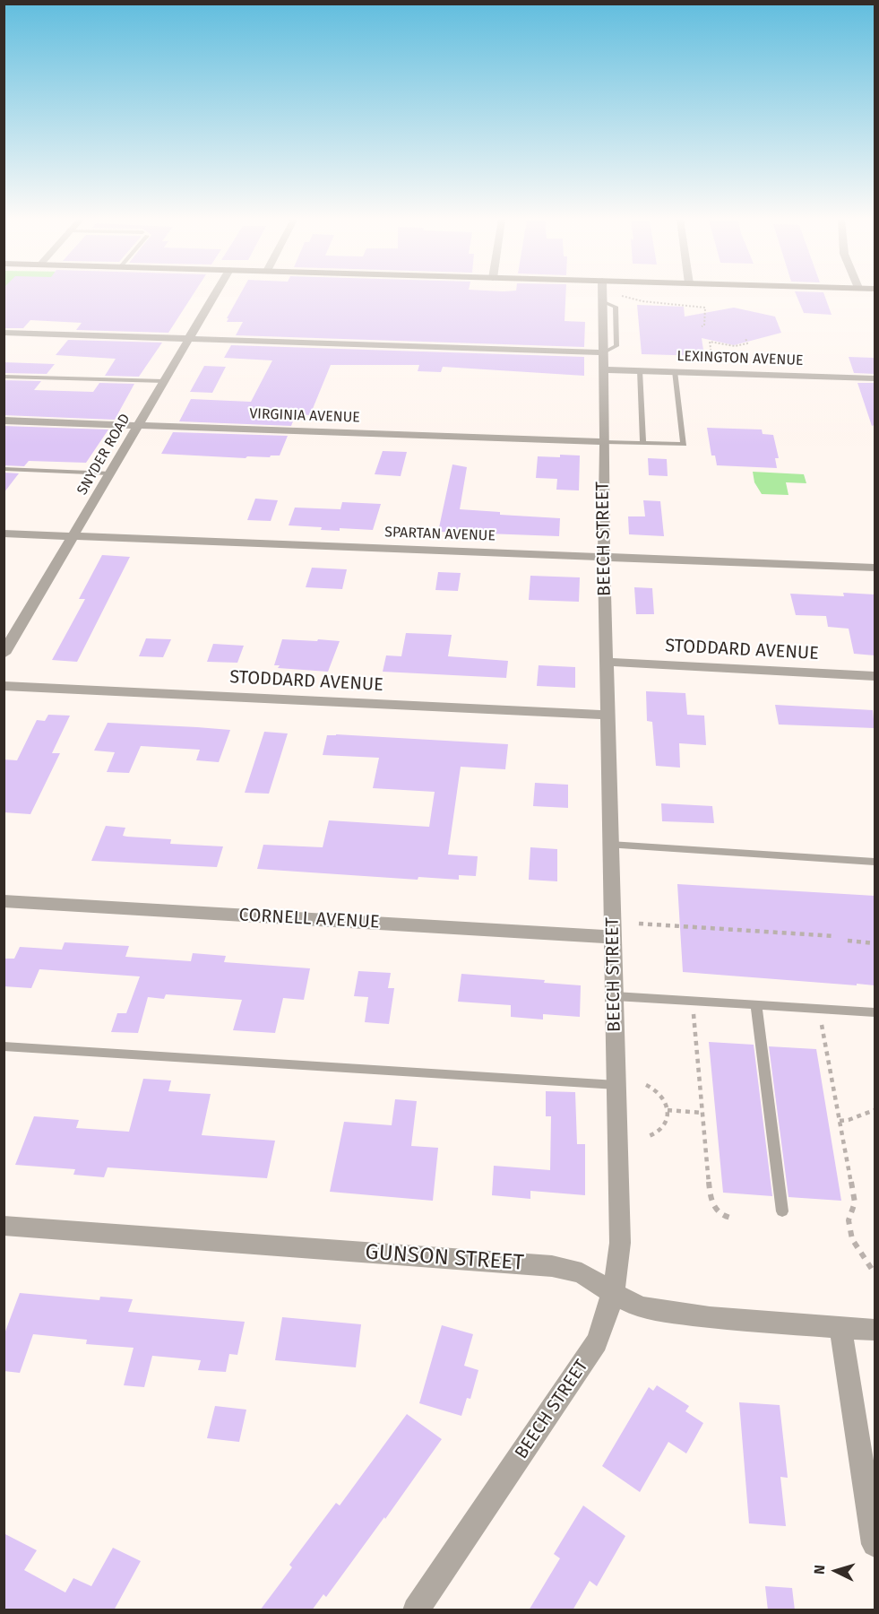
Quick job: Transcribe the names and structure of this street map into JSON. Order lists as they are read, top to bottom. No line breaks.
{"streets":{"street":["LEXINGTON AVENUE","VIRGINIA AVENUE","SNYDER ROAD","SPARTAN AVENUE","BEECH STREET","STODDARD AVENUE","CORNELL AVENUE","GUNSON STREET"]},"crossings":[["LEXINGTON AVENUE","BEECH STREET"],["VIRGINIA AVENUE","SNYDER ROAD"],["VIRGINIA AVENUE","BEECH STREET"],["SNYDER ROAD","SPARTAN AVENUE"],["SPARTAN AVENUE","BEECH STREET"],["BEECH STREET","STODDARD AVENUE"],["BEECH STREET","CORNELL AVENUE"],["BEECH STREET","GUNSON STREET"]],"north":"left"}
